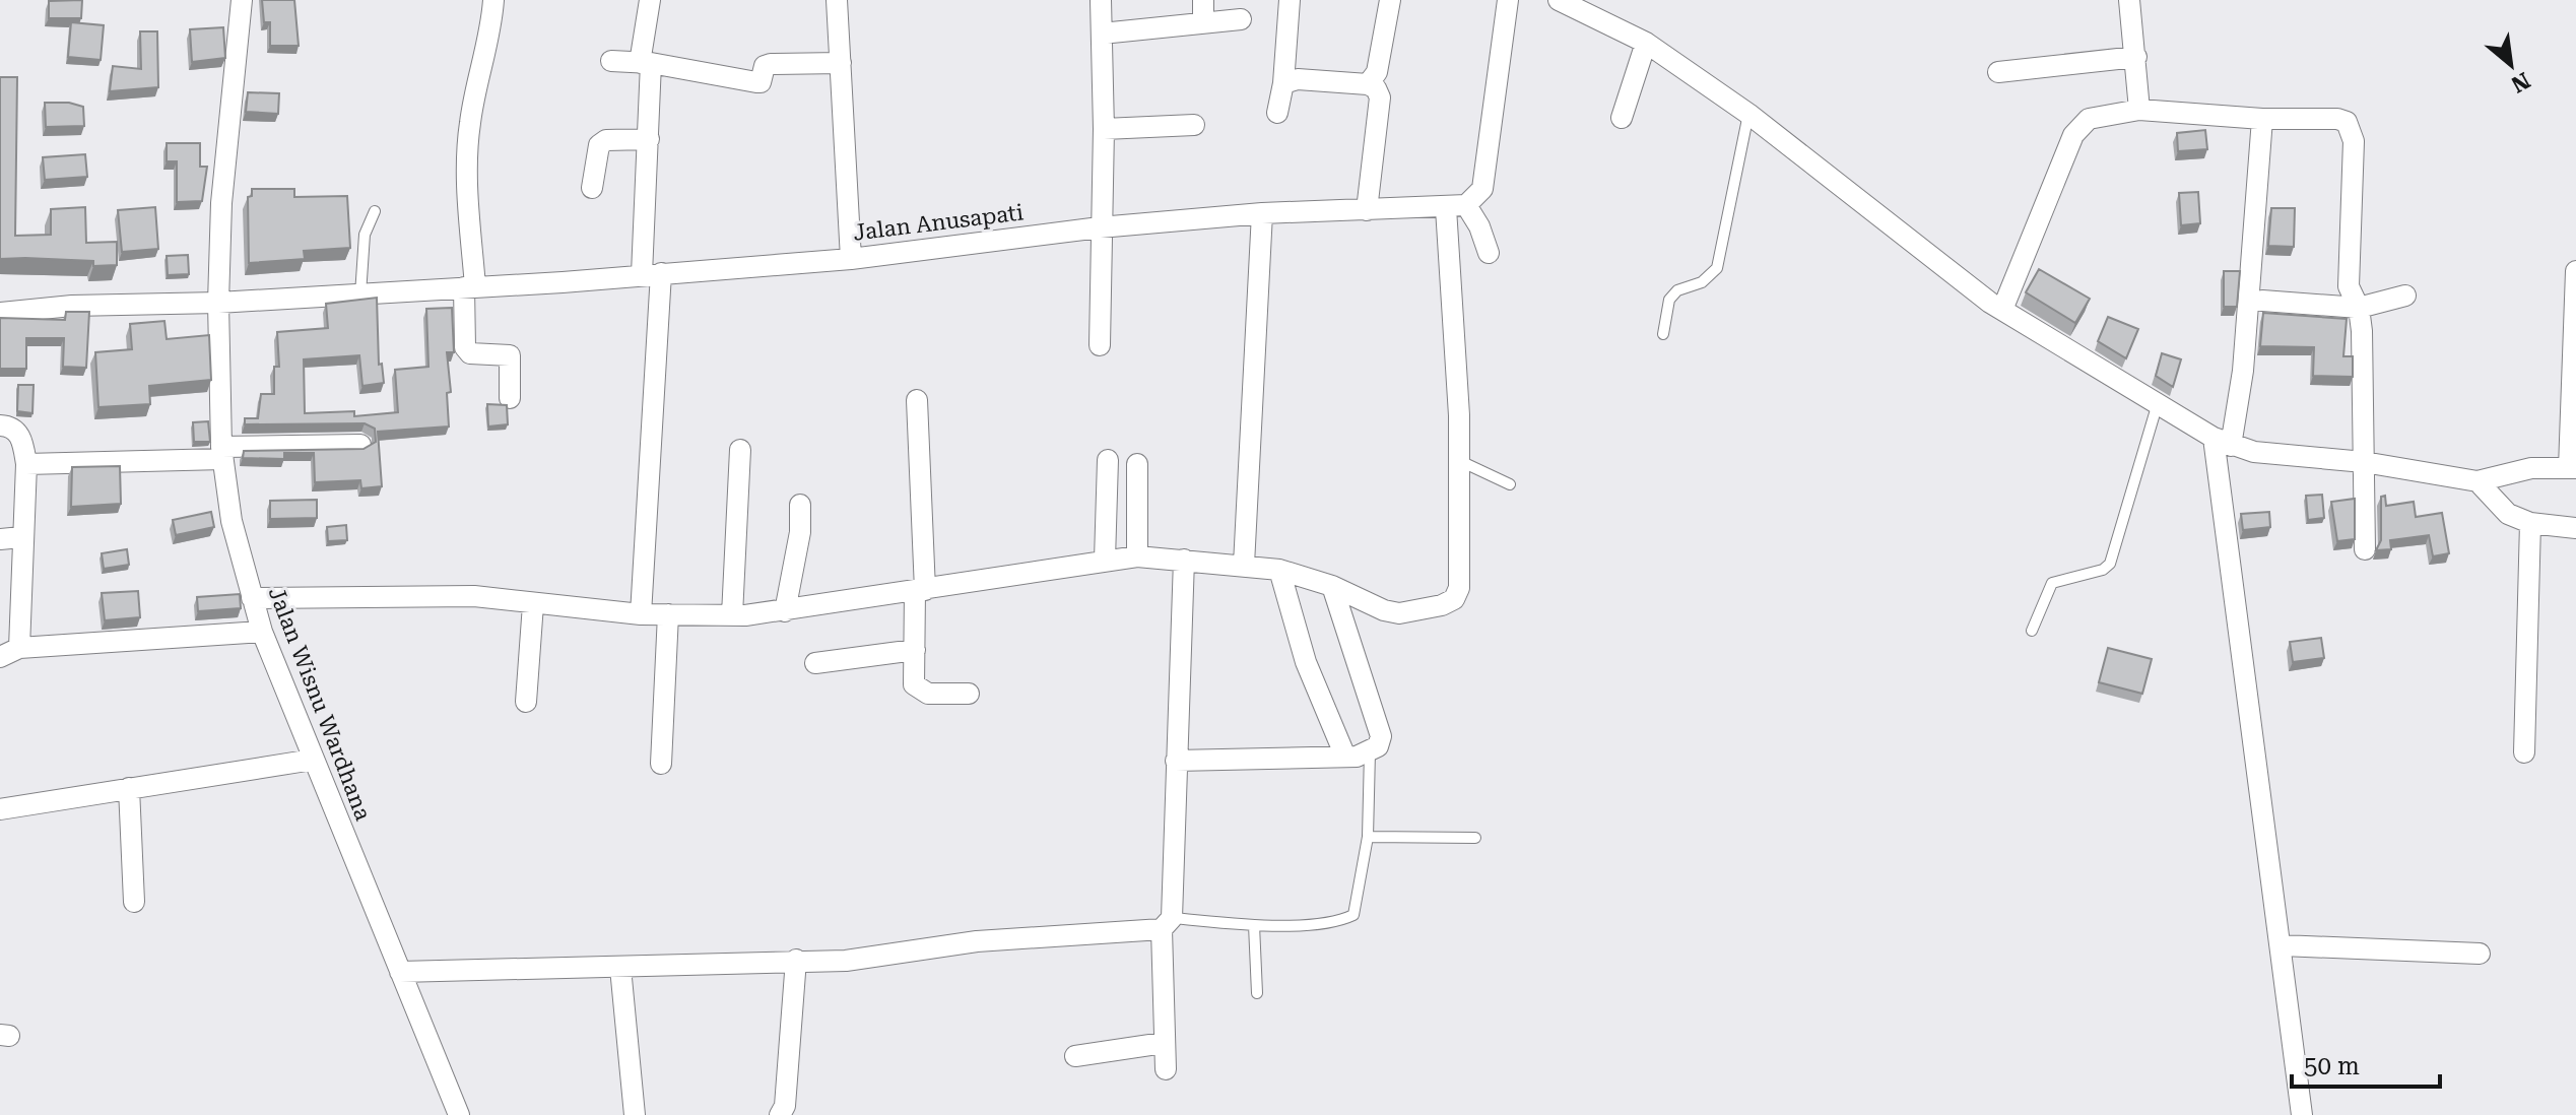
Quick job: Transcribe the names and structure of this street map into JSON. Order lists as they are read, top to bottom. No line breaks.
{"streets":{"street":["Jalan Anusapati","Jalan Wisnu Wardhana"]},"crossings":[["Jalan Anusapati","Jalan Wisnu Wardhana"]],"scale_bar":"50 m","north":"bottom right"}
